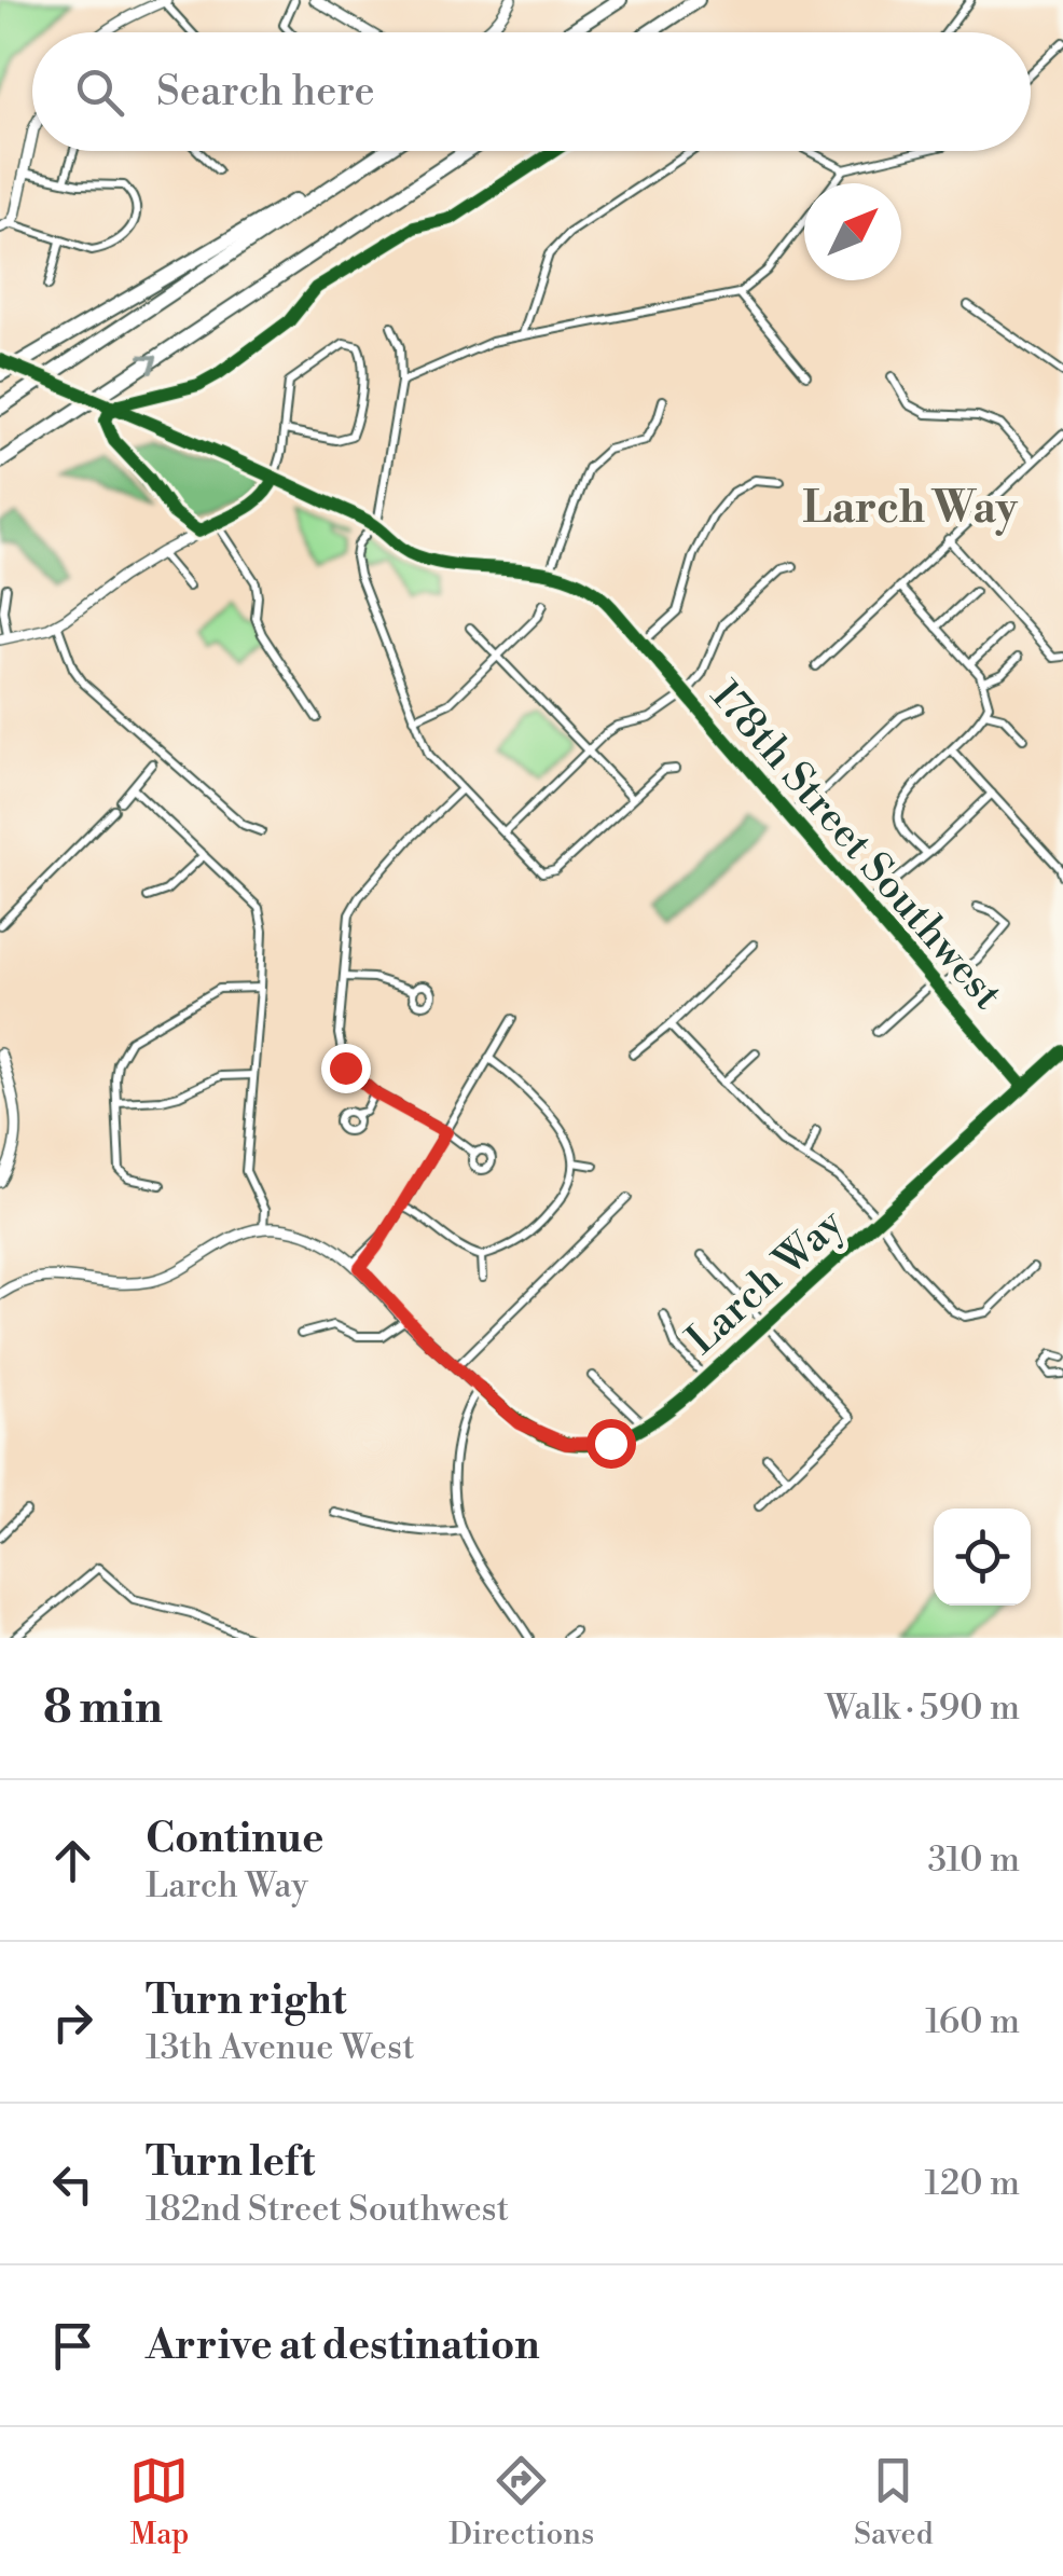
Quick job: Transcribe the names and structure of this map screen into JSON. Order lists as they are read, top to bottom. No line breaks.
{"streets":{"street":["178th Street Southwest","Larch Way"]},"crossings":[["178th Street Southwest","Larch Way"]],"districts":["Larch Way"],"north":"top right","page":{"search":"Search here","heading":["8 min","Walk · 590 m"],"list":[["Continue","Larch Way","310 m"],["Turn right","13th Avenue West","160 m"],["Turn left","182nd Street Southwest","120 m"],"Arrive at destination"],"nav":["Map","Directions","Saved"]}}
